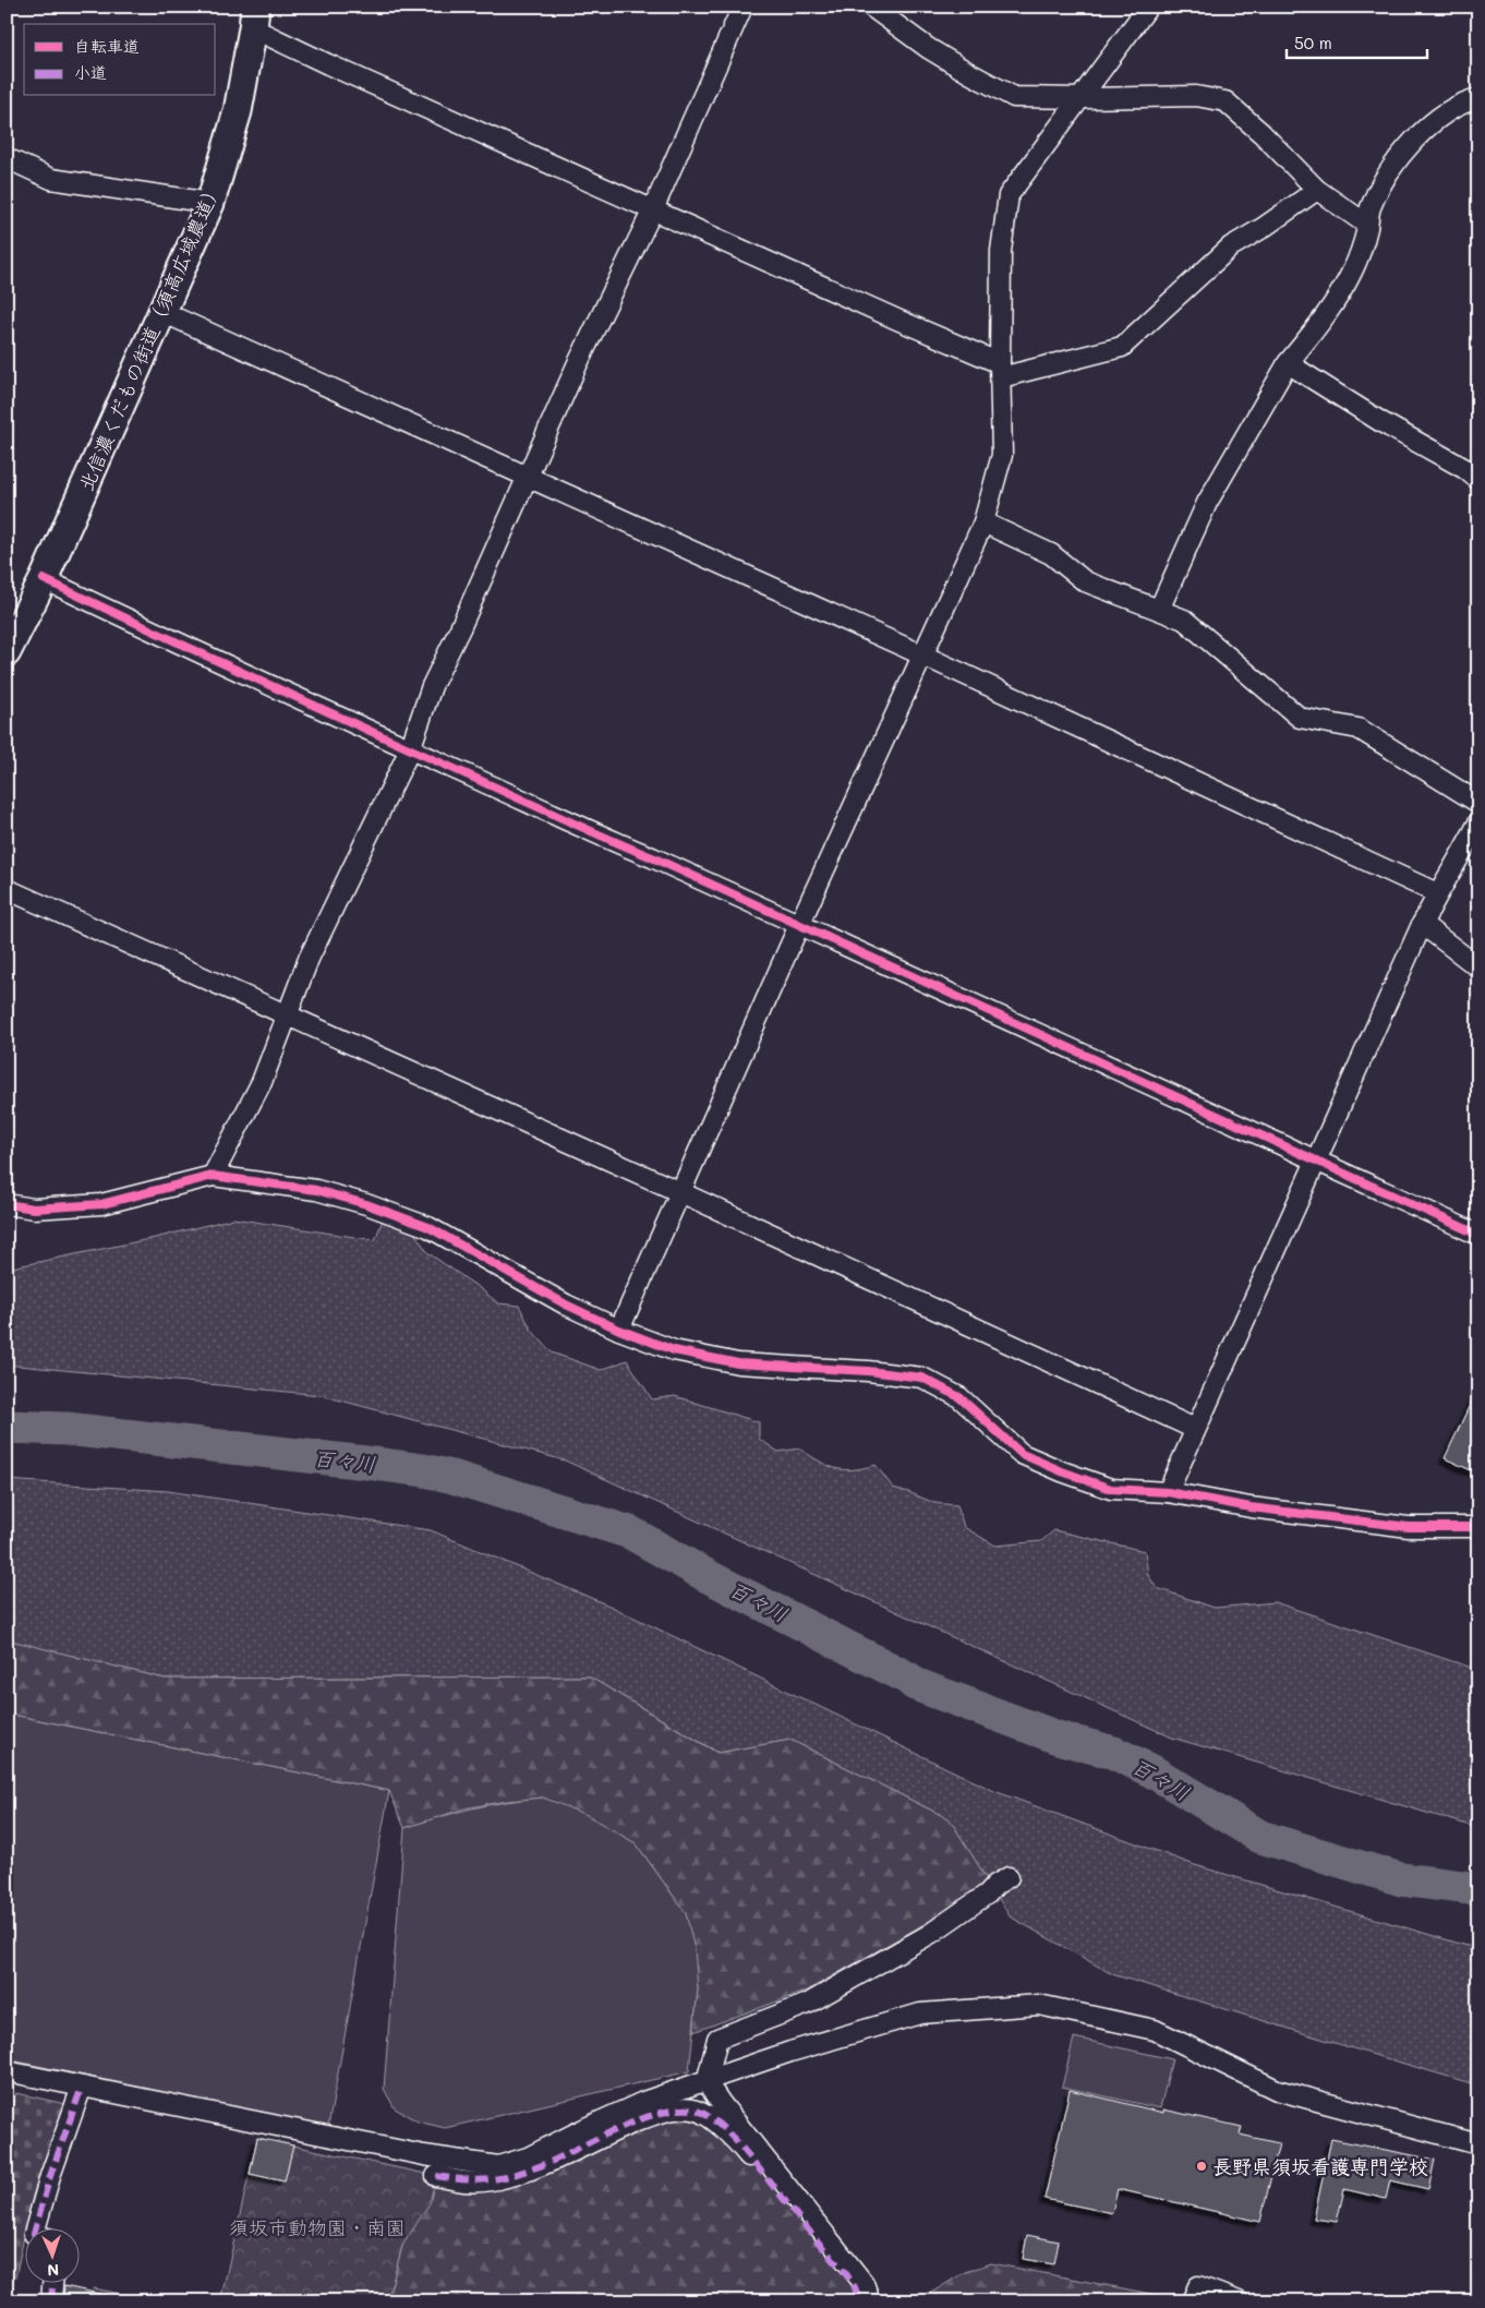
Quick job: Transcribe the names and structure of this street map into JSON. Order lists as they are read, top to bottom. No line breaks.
{"streets":{"street":["北信濃くだもの街道（須高広域農道）"]},"water":["百々川"],"parks":["須坂市動物園・南園"],"places":["長野県須坂看護専門学校"],"legend":["自転車道","小道"],"scale_bar":"50 m","north":"bottom"}
